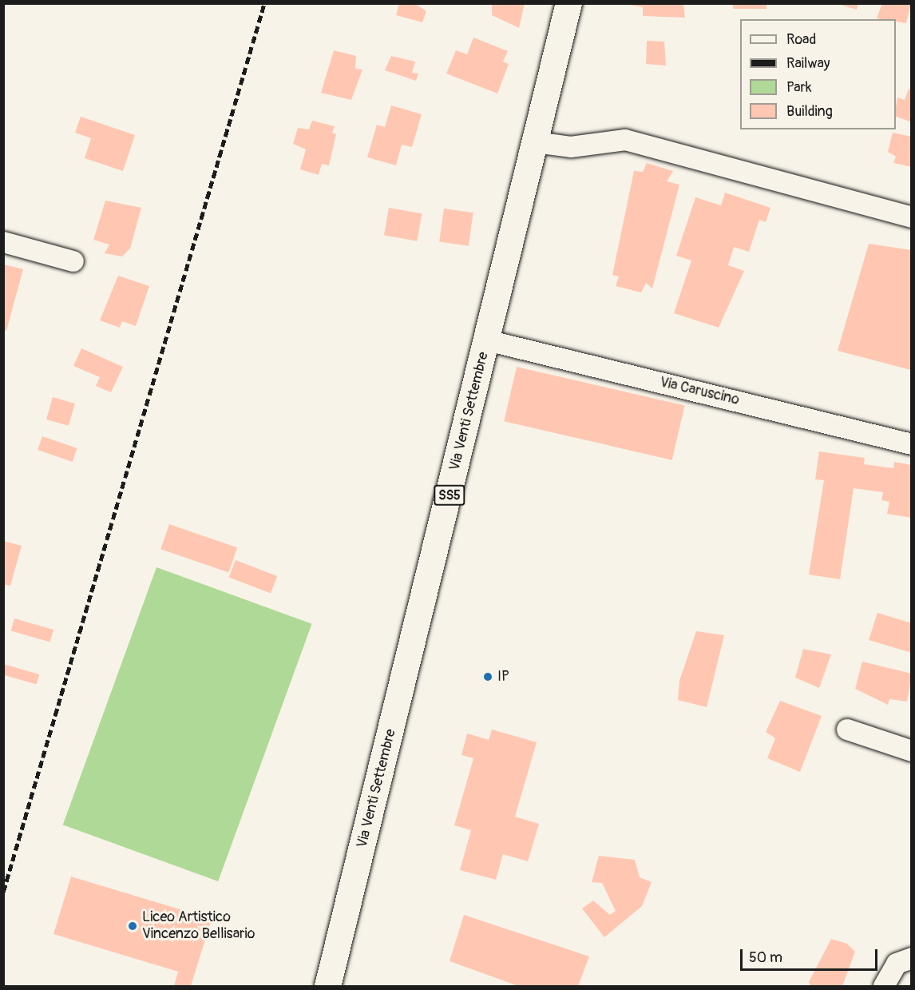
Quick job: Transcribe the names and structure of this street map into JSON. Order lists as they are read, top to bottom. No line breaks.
{"streets":{"main road":["Via Venti Settembre","SS5"],"street":["Via Caruscino"]},"crossings":[["Via Caruscino","Via Venti Settembre"]],"places":["IP","Liceo Artistico Vincenzo Bellisario"],"legend":["Road","Railway","Park","Building"],"scale_bar":"50 m"}
